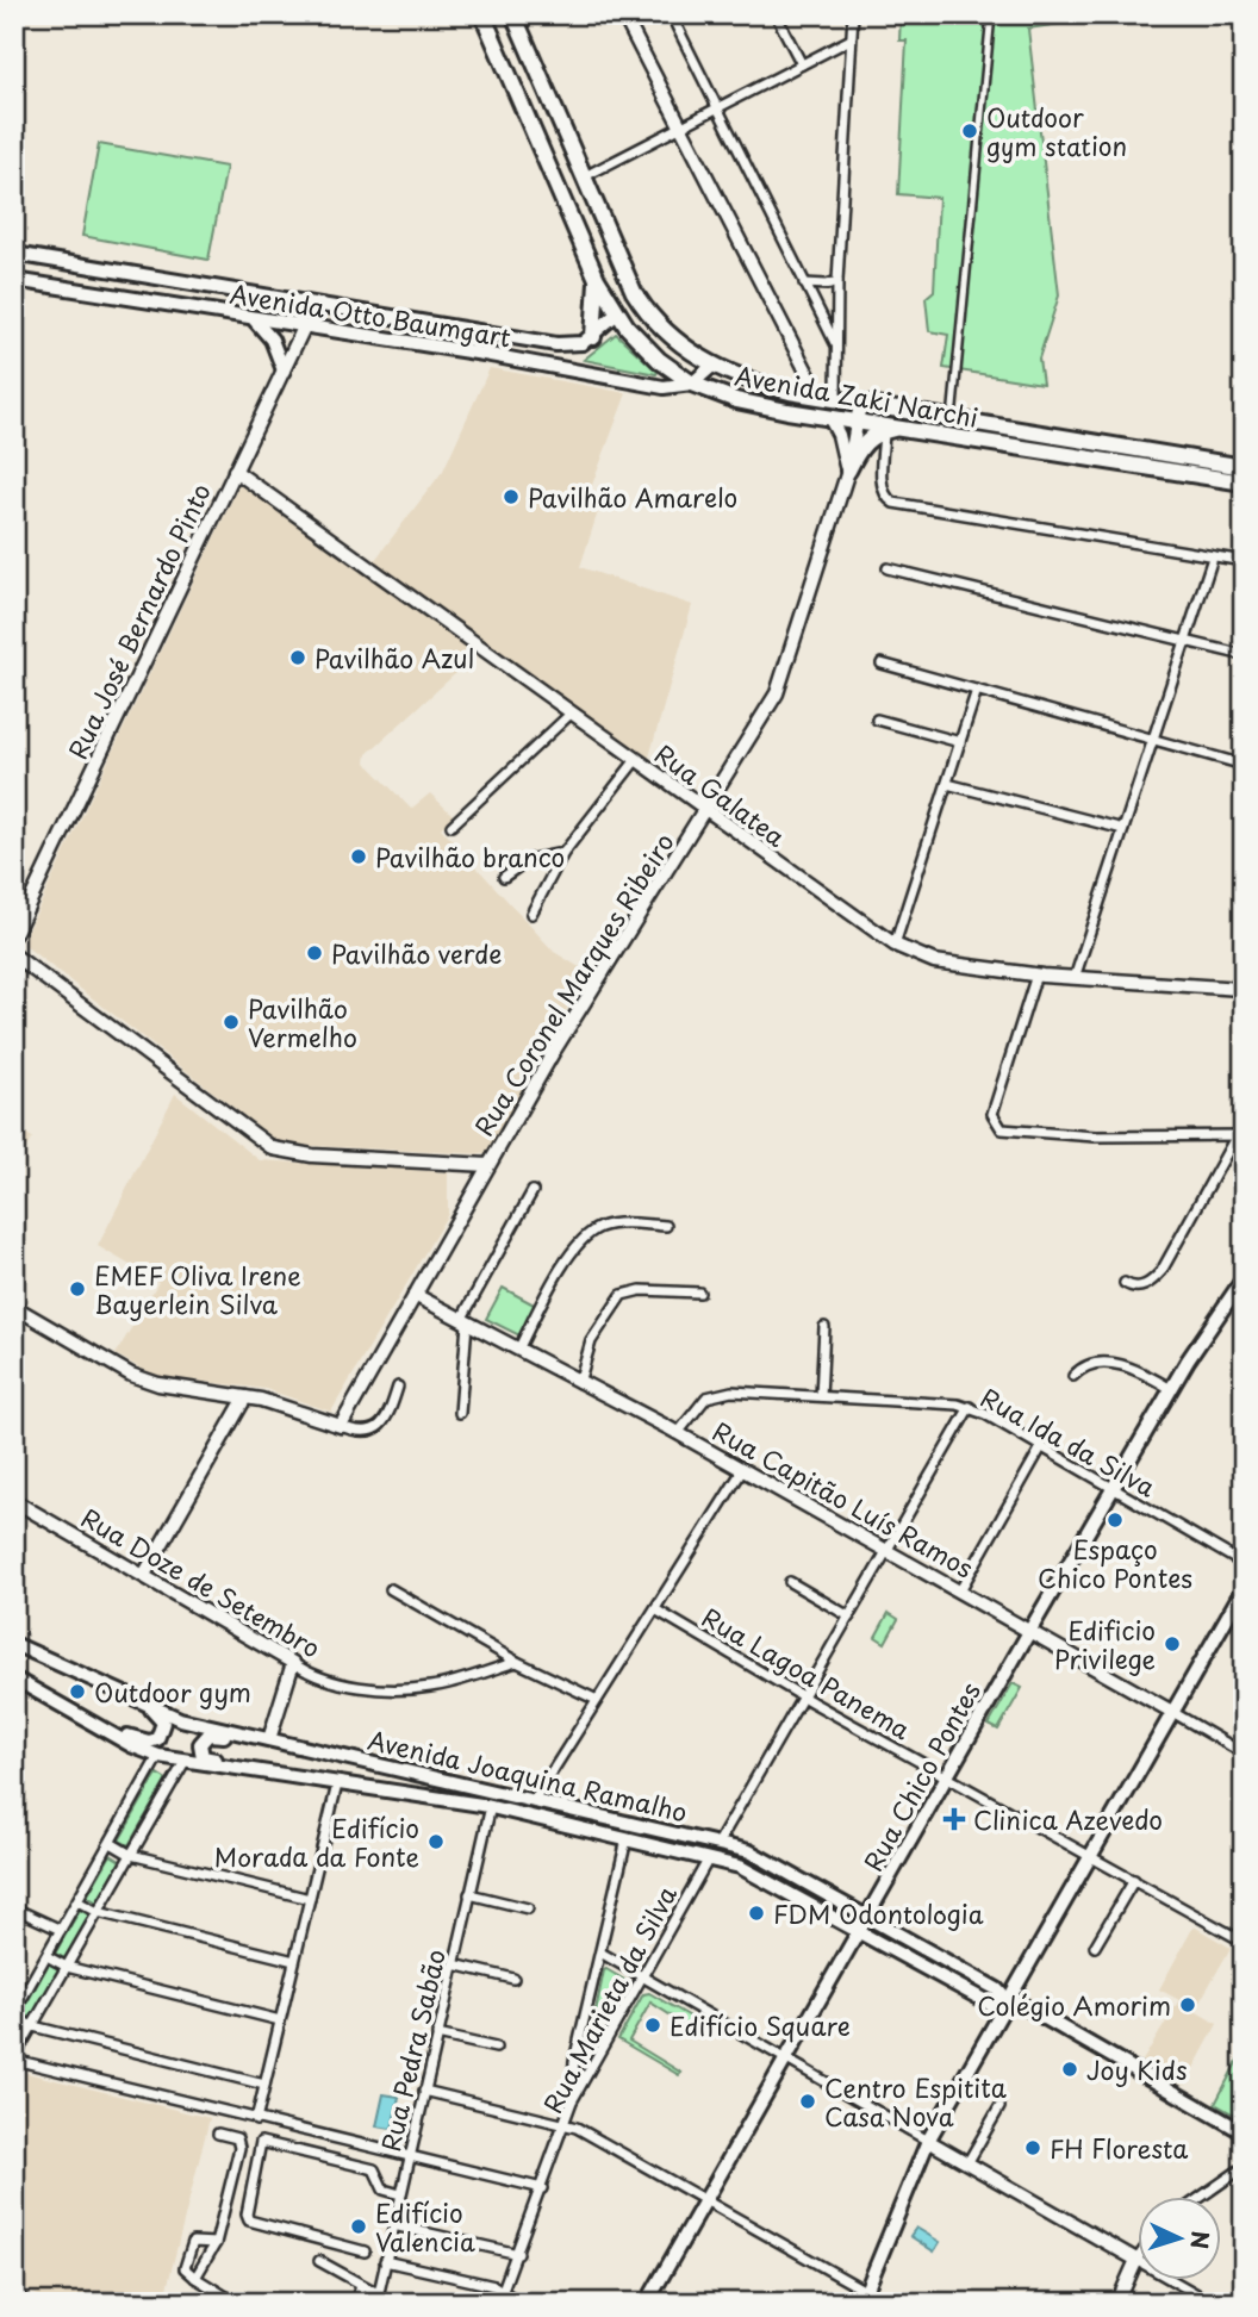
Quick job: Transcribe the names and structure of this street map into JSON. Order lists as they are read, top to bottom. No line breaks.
{"streets":{"main road":["Avenida Otto Baumgart","Avenida Zaki Narchi","Avenida Joaquina Ramalho","Rua Chico Pontes"],"street":["Rua José Bernardo Pinto","Rua Galatea","Rua Coronel Marques Ribeiro","Rua Ida da Silva","Rua Capitão Luís Ramos","Rua Doze de Setembro","Rua Lagoa Panema","Rua Marieta da Silva","Rua Pedra Sabão"]},"crossings":[["Avenida Otto Baumgart","Avenida Zaki Narchi"],["Avenida Otto Baumgart","Rua José Bernardo Pinto"],["Avenida Zaki Narchi","Rua Coronel Marques Ribeiro"],["Rua José Bernardo Pinto","Rua Galatea"],["Rua Galatea","Rua Coronel Marques Ribeiro"],["Rua Ida da Silva","Rua Capitão Luís Ramos"],["Rua Ida da Silva","Rua Chico Pontes"],["Rua Capitão Luís Ramos","Rua Chico Pontes"],["Rua Lagoa Panema","Rua Chico Pontes"],["Avenida Joaquina Ramalho","Rua Chico Pontes"],["Avenida Joaquina Ramalho","Rua Marieta da Silva"],["Avenida Joaquina Ramalho","Rua Pedra Sabão"]],"places":{"other":["Outdoor gym station","Pavilhão Amarelo","Pavilhão Azul","Pavilhão branco","Pavilhão verde","Pavilhão Vermelho","EMEF Oliva Irene Bayerlein Silva","Espaço Chico Pontes","Edificio Privilege","Outdoor gym","Edifício Morada da Fonte","FDM Odontologia","Colégio Amorim","Edifício Square","Joy Kids","Centro Espitita Casa Nova","FH Floresta","Edifício Valencia"],"health":["Clinica Azevedo"]},"north":"right"}
